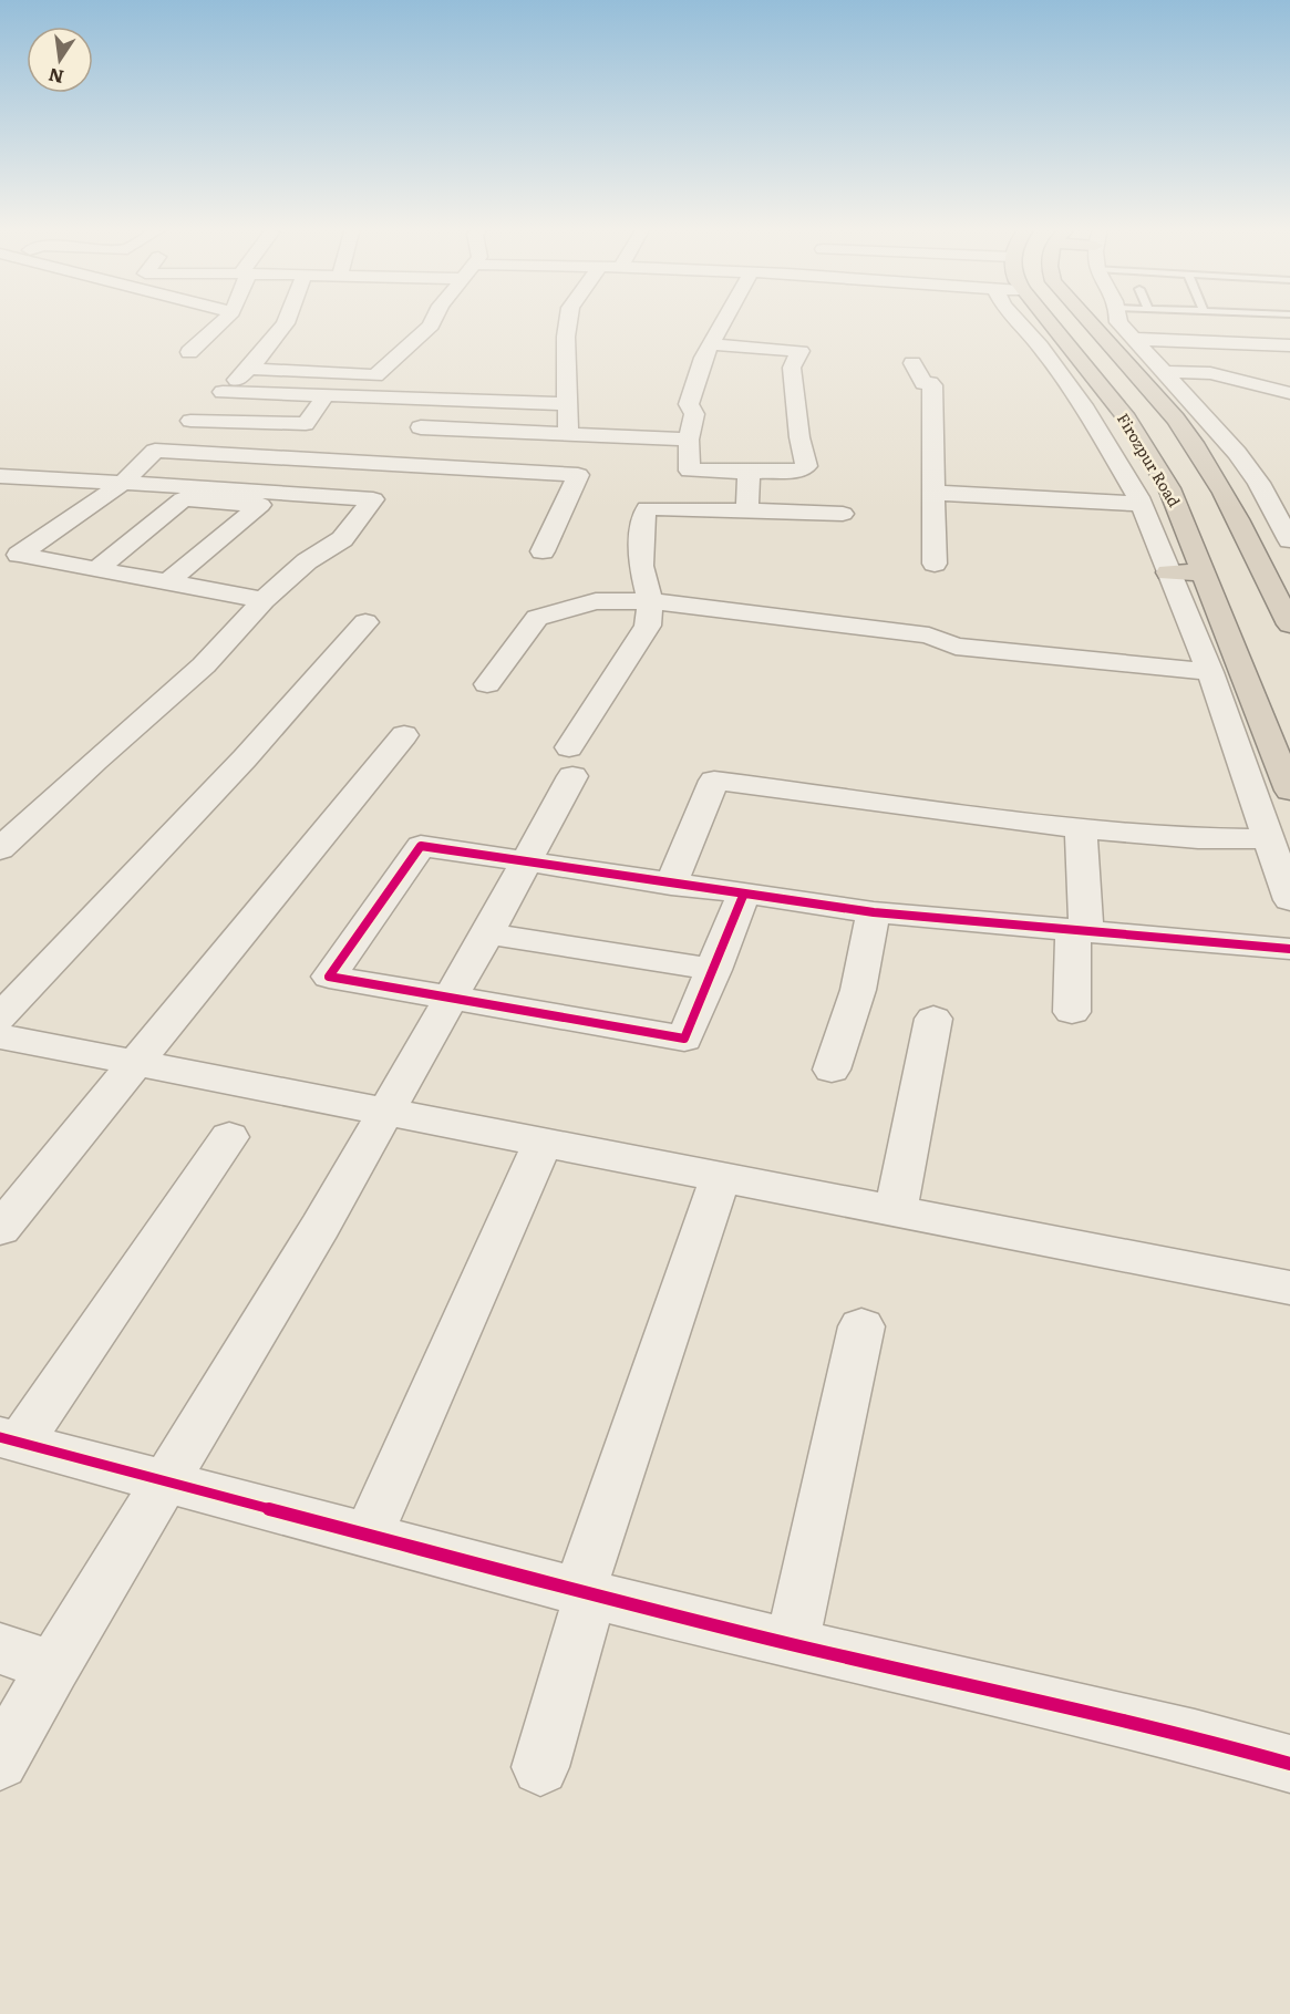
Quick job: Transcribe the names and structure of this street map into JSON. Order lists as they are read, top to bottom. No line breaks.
{"streets":{"highway":["Firozpur Road"]},"north":"bottom"}
